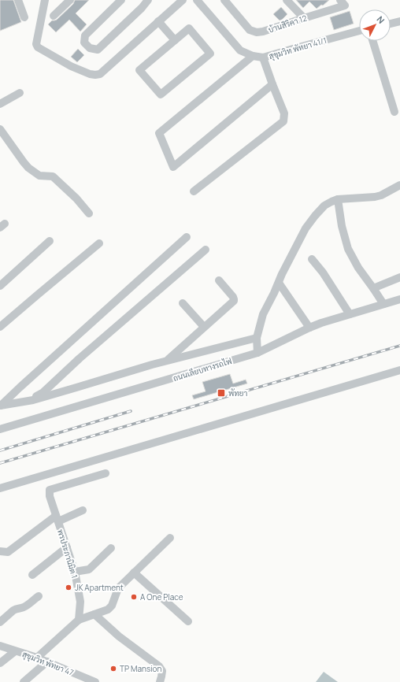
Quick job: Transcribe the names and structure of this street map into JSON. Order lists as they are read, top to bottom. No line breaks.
{"streets":{"street":["บ้านสิริคา 12","สุขุมวิท พัทยา 41/1","ถนนเลียบทางรถไฟ","พรประภานิมิต 1","สุขุมวิท พัทยา 47"]},"places":{"transit":["พัทยา"],"other":["JK Apartment","A One Place","TP Mansion"]},"north":"top right"}
